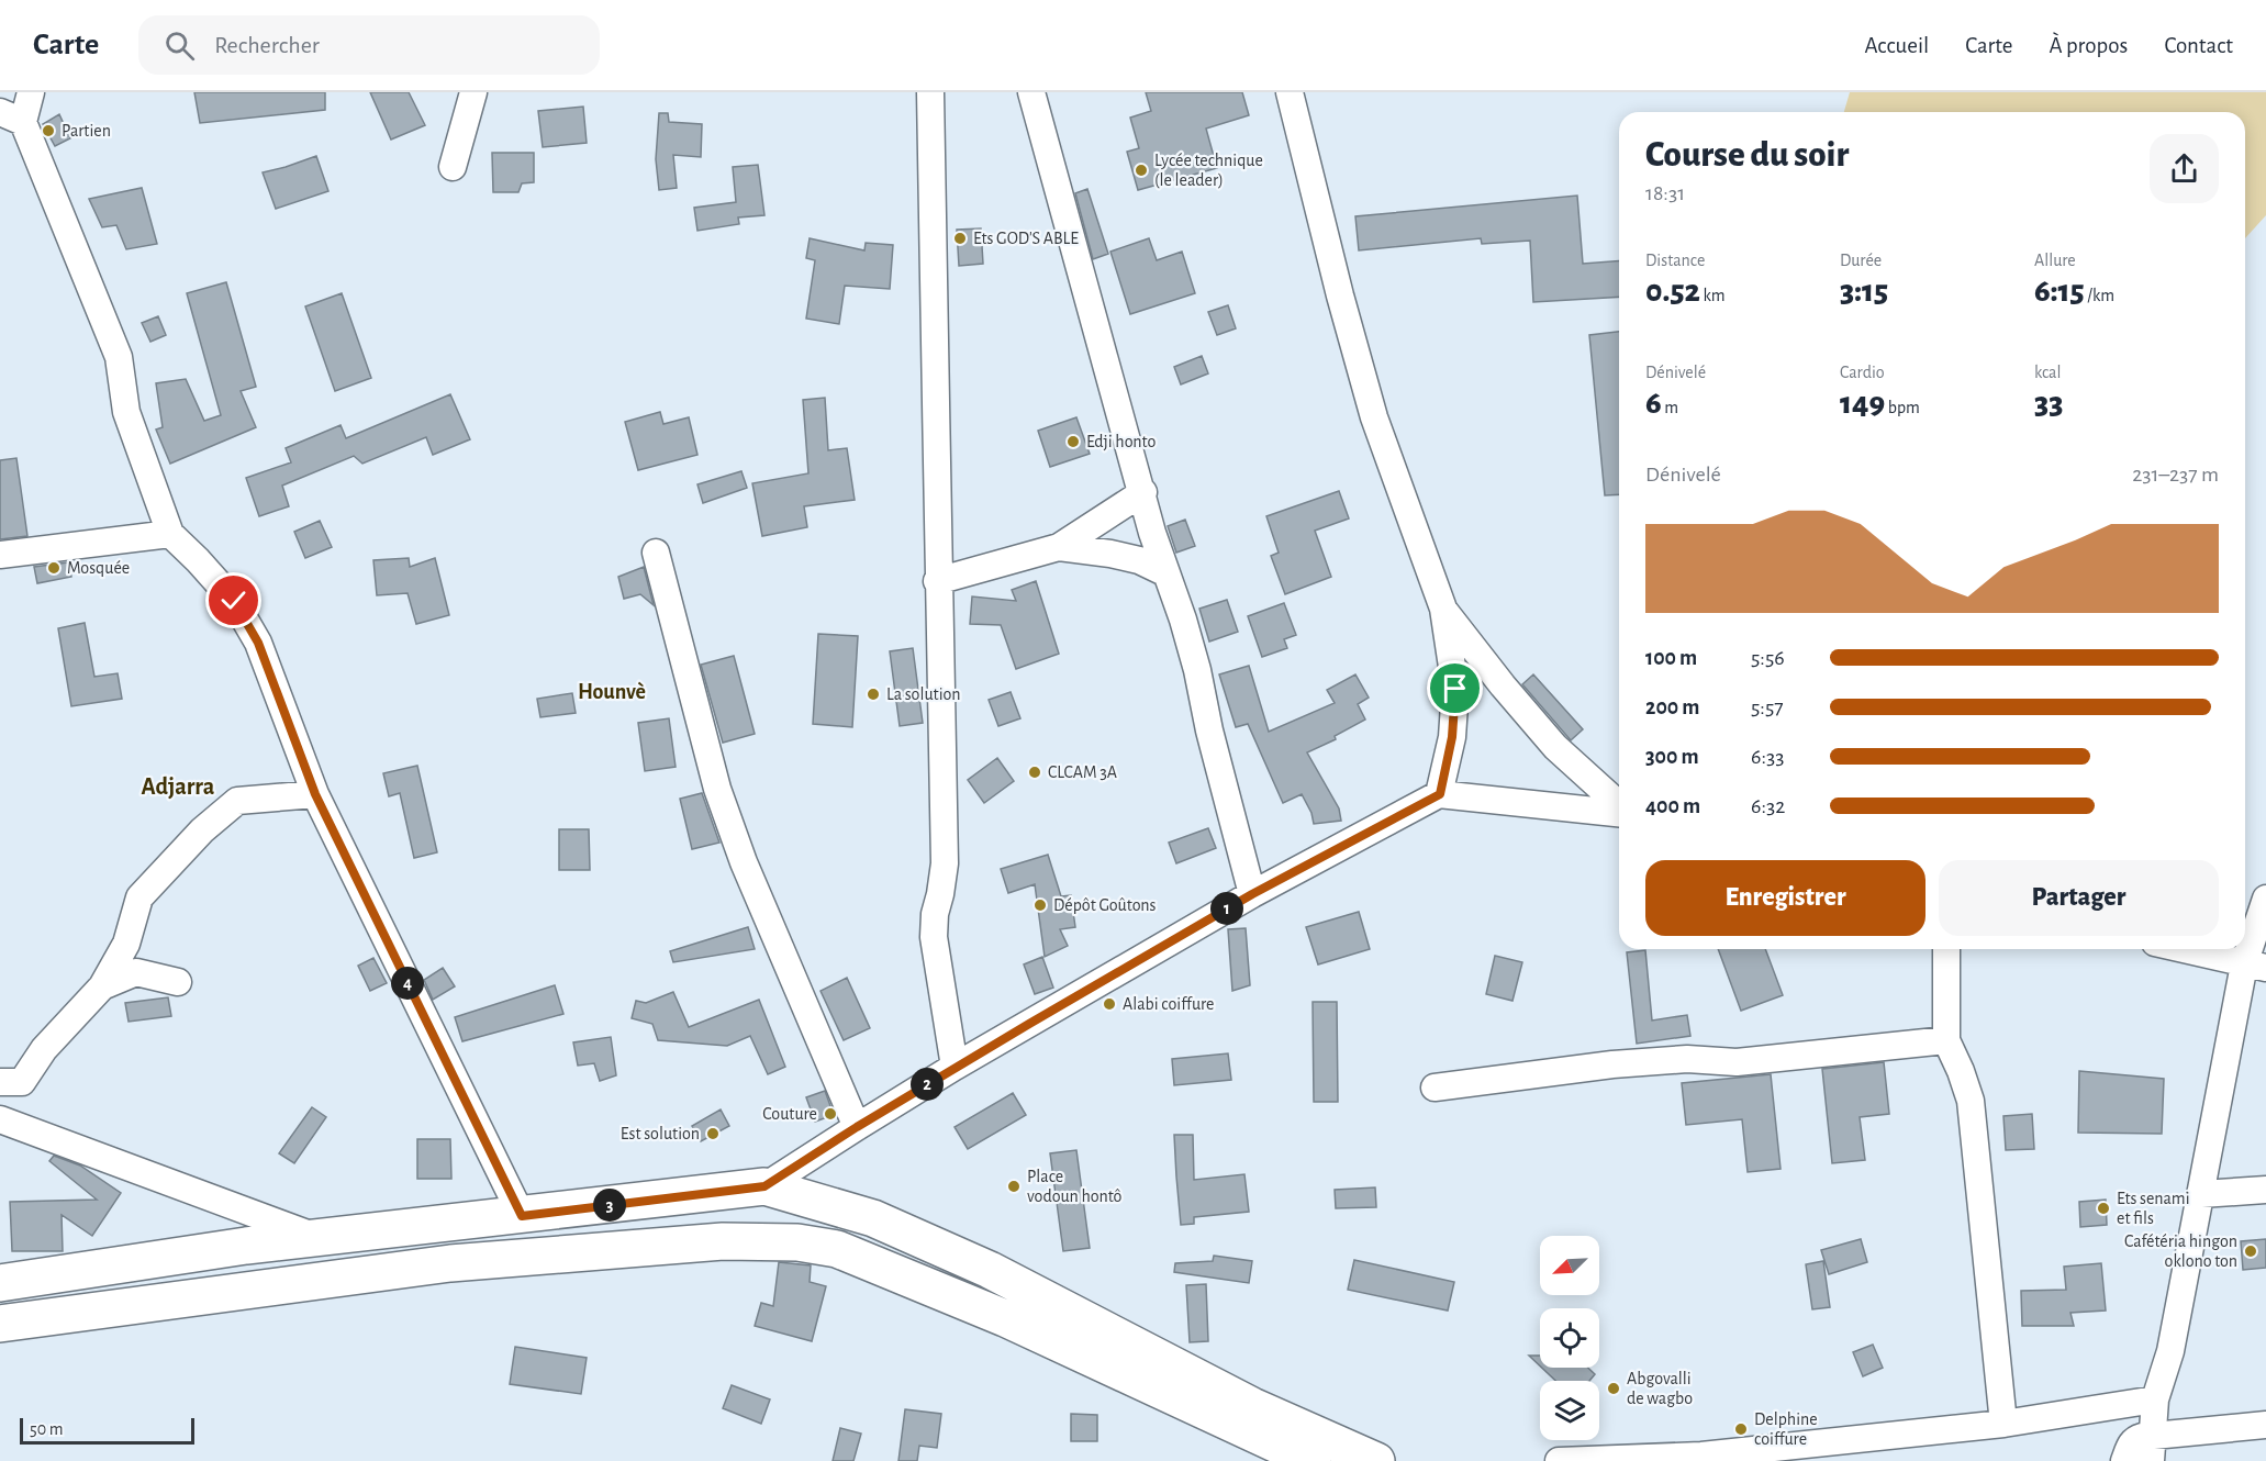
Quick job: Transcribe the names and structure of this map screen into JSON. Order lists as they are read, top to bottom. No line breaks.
{"districts":["Hounvè","Adjarra"],"places":["Partien","Lycée technique (le leader)","Ets GOD'S ABLE","Edji honto","Mosquée","La solution","CLCAM 3A","Dépôt Goûtons","Alabi coiffure","Couture","Est solution","Place vodoun hontô","Ets senami et fils","Cafétéria hingon oklono ton","Abgovalli de wagbo","Delphine coiffure"],"scale_bar":"50 m","north":"bottom left","page":{"header":"Carte","search":"Rechercher","nav":["Accueil","Carte","À propos","Contact"],"heading":["Course du soir","18:31"],"stats":[["Distance","0.52 km"],["Durée","3:15"],["Allure","6:15 /km"],["Dénivelé","6 m"],["Cardio","149 bpm"],["kcal","33"]],"chart":["Dénivelé","231–237 m"],"list":[{"name":"100 m","note":"5:56"},{"name":"200 m","note":"5:57"},{"name":"300 m","note":"6:33"},{"name":"400 m","note":"6:32"}],"buttons":["Enregistrer","Partager"],"pins":["1","4","2","3"],"scale":"50 m"}}
